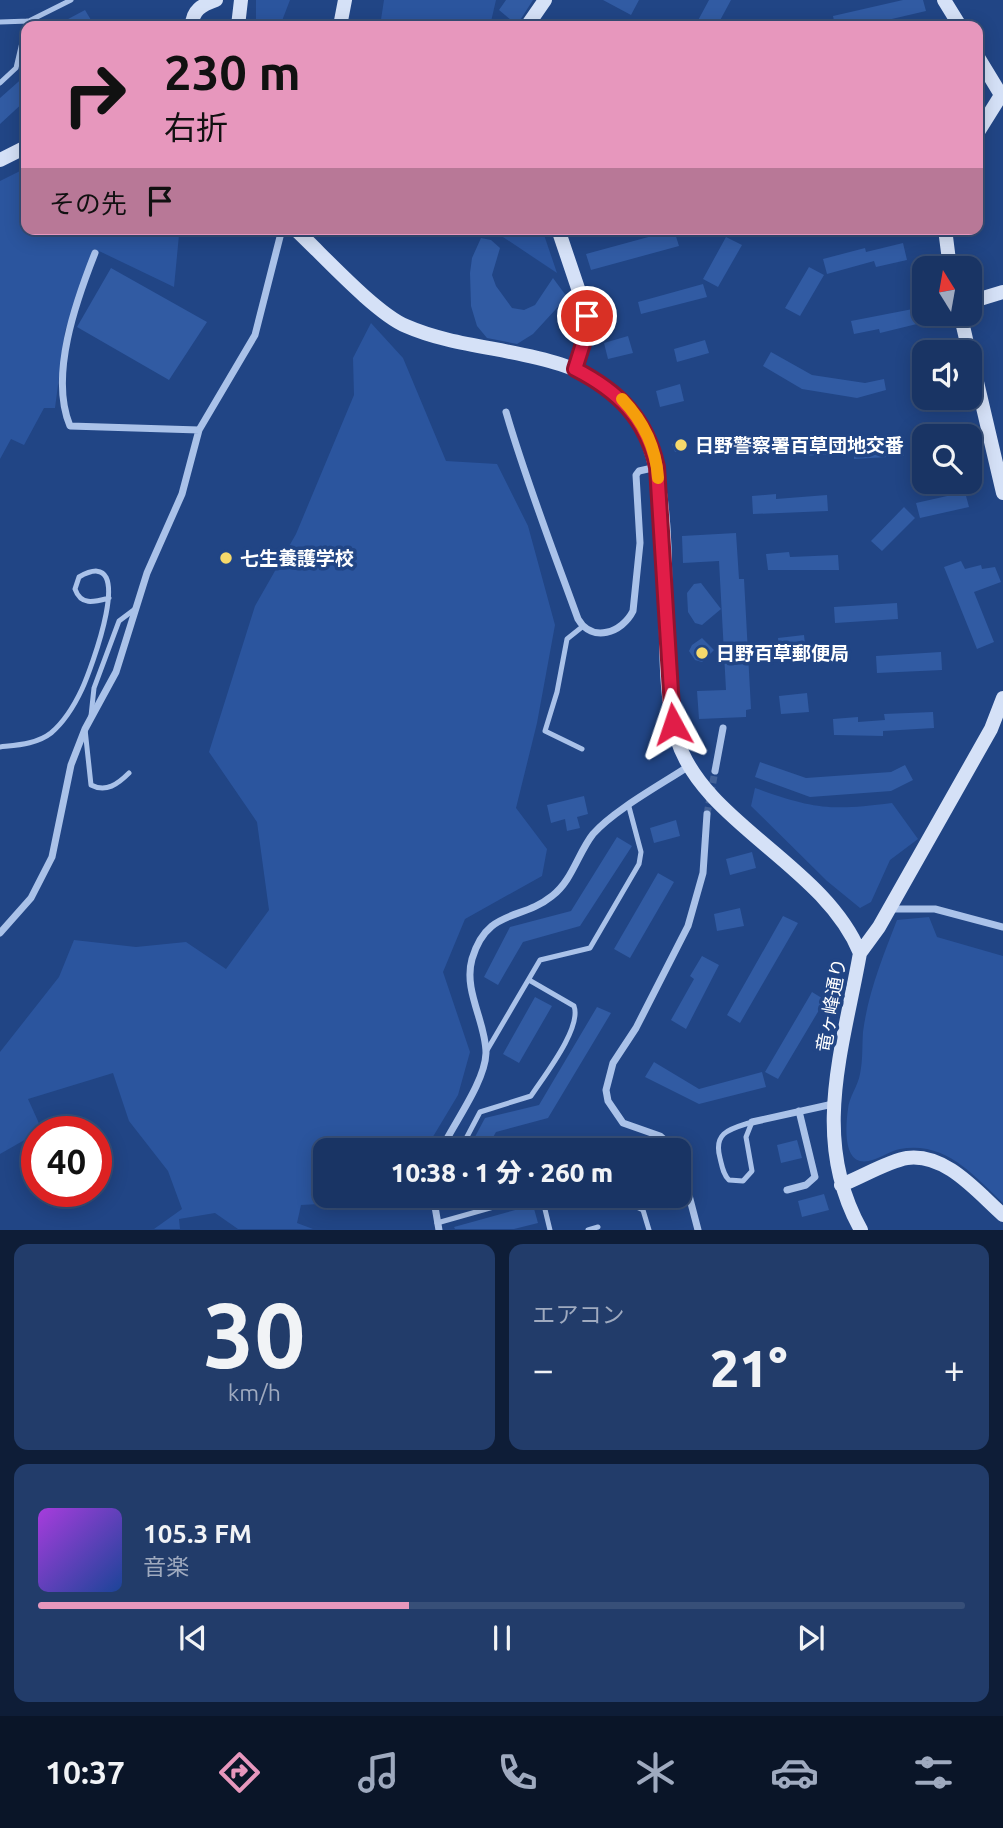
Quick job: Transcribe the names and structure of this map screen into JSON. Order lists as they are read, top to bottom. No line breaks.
{"streets":{"street":["竜ヶ峰通り"]},"places":["日野警察署百草団地交番","七生養護学校","日野百草郵便局"],"north":"top","page":{"turn":["230 m","右折"],"then":"その先","limit":"40","trip":"10:38 · 1 分 · 260 m","tile":[["30","km/h"],"エアコン"],"heat":["−","21°","+"],"song":["105.3 FM","音楽"],"tabs":"10:37"}}
